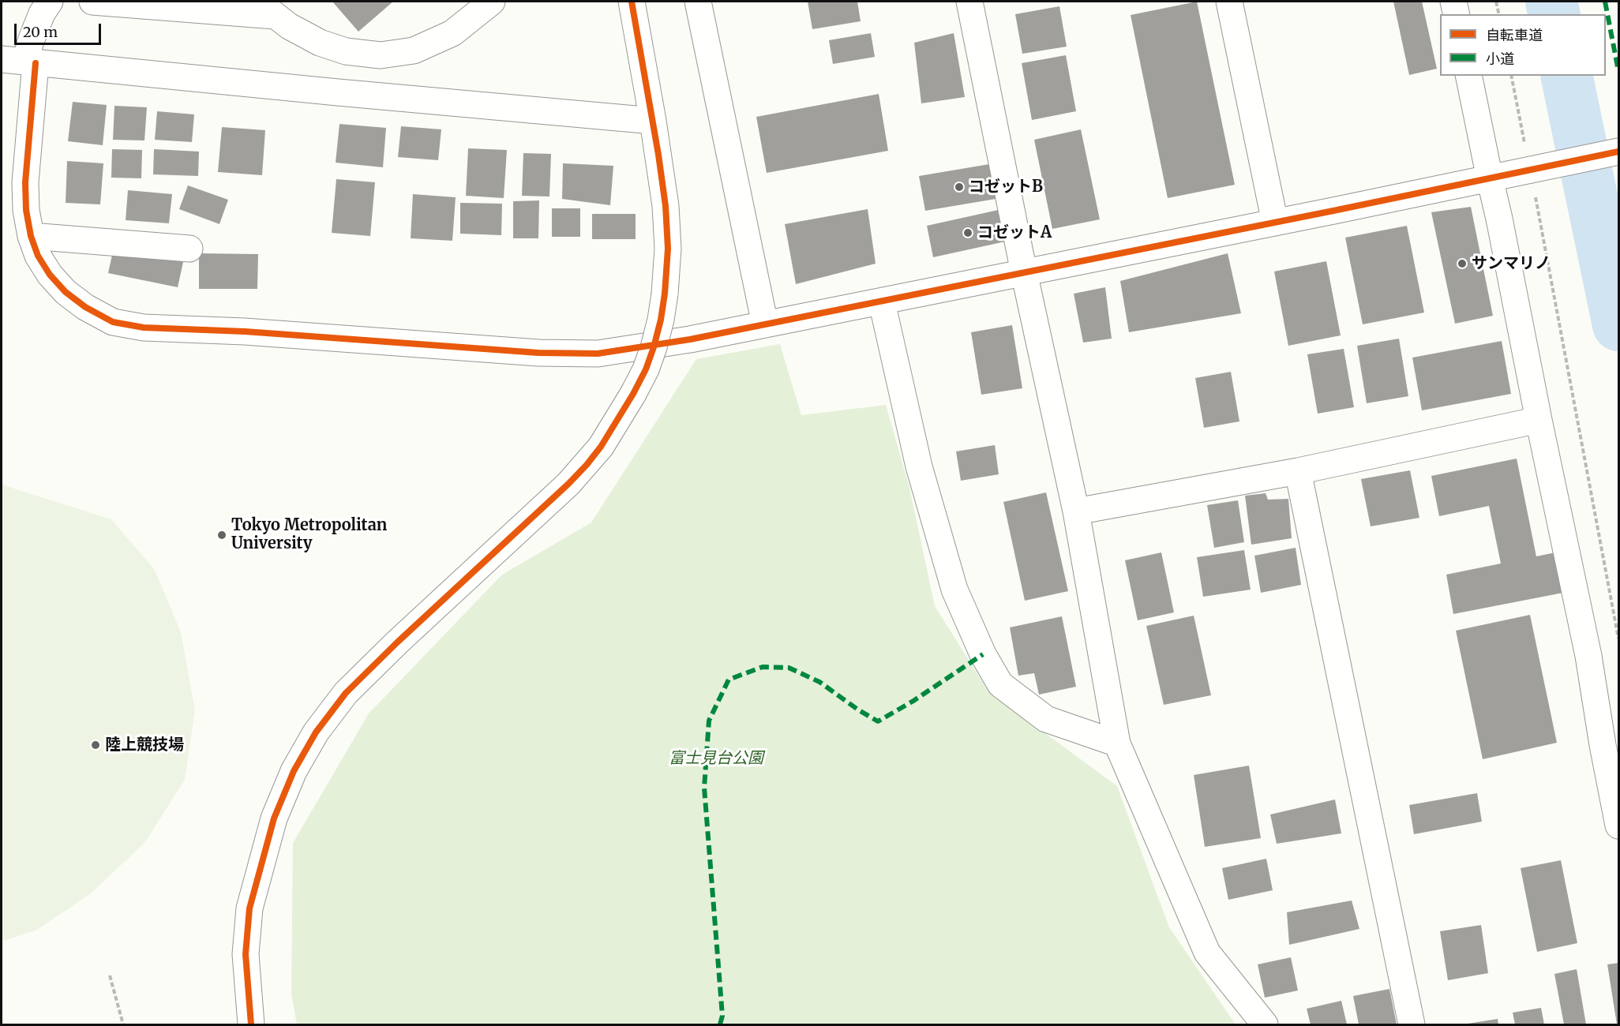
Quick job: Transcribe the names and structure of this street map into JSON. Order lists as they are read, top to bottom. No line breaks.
{"parks":["富士見台公園"],"places":["コゼットB","コゼットA","サンマリノ","Tokyo Metropolitan University","陸上競技場"],"legend":["自転車道","小道"],"scale_bar":"20 m"}
